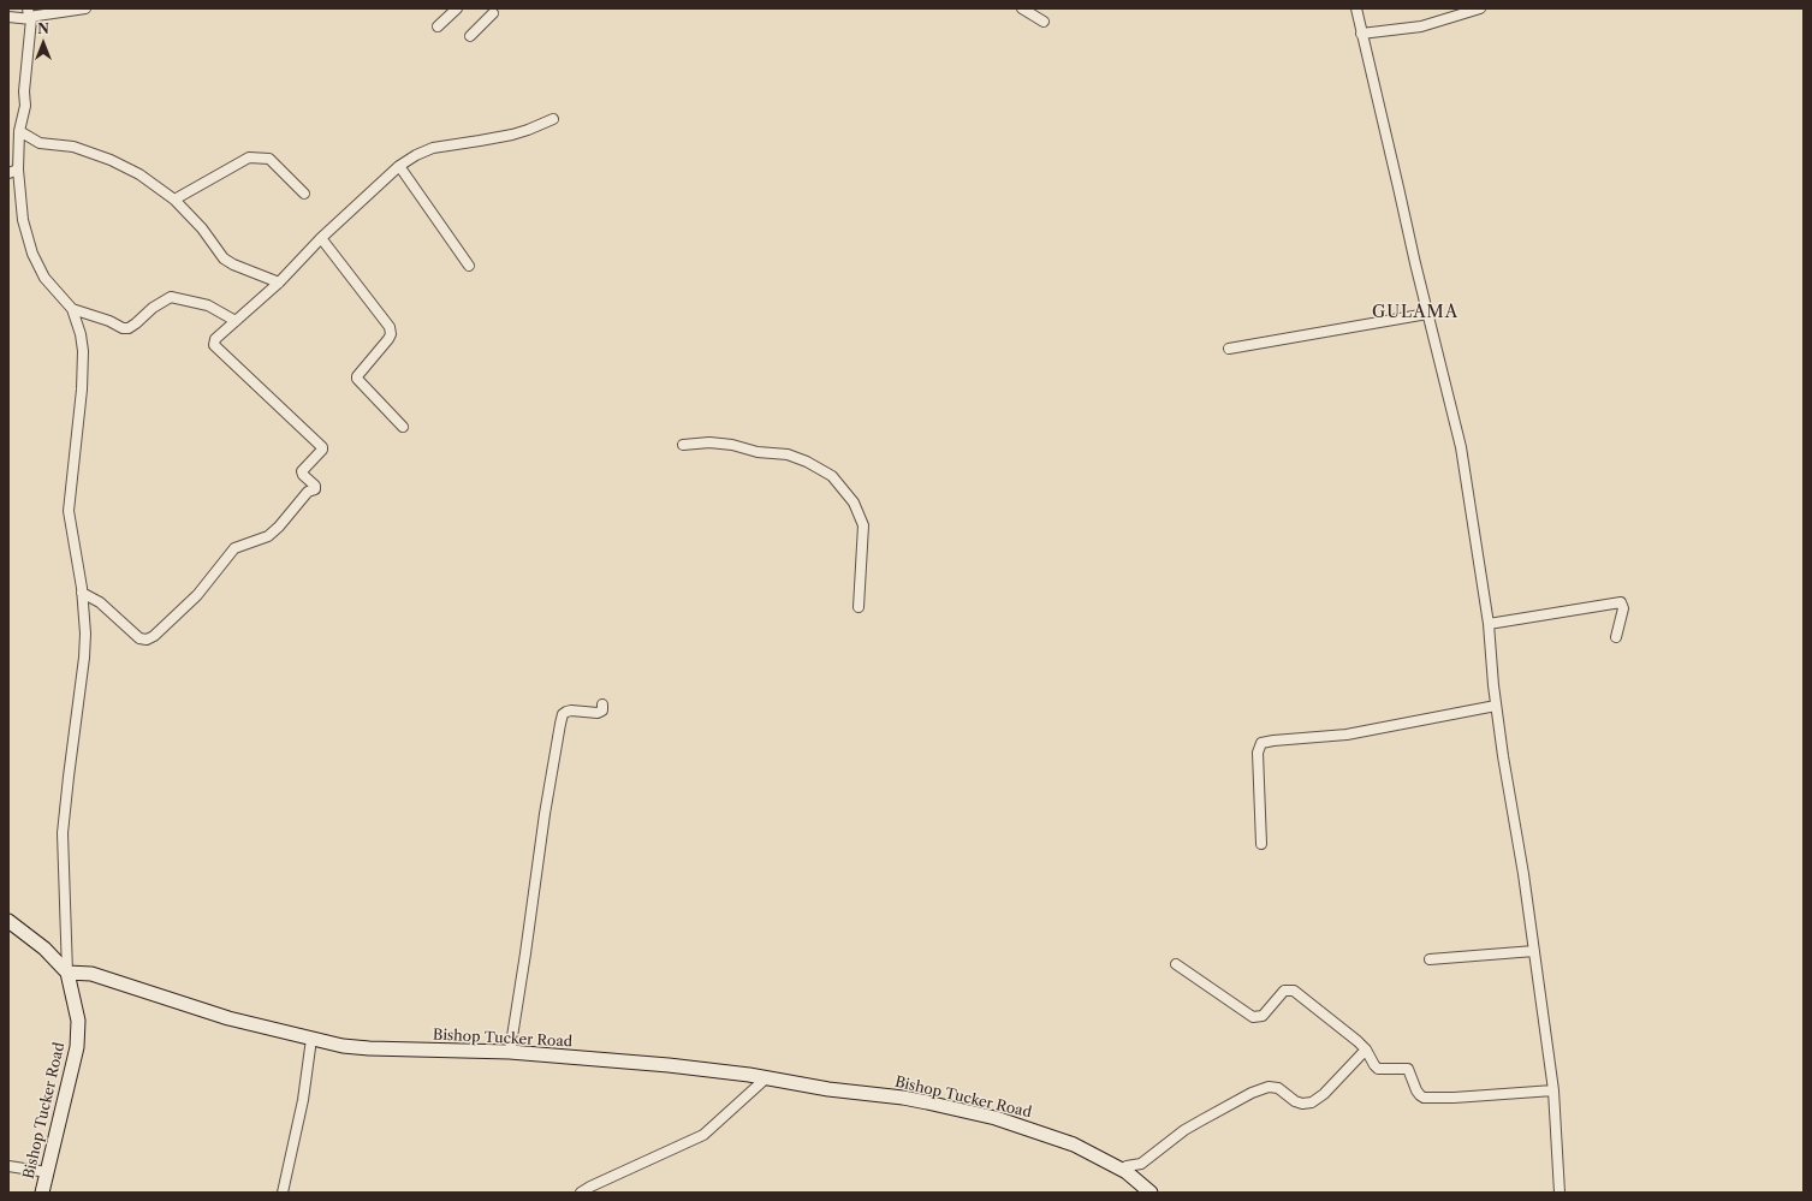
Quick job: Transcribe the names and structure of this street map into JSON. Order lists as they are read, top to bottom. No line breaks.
{"streets":{"main road":["Bishop Tucker Road"]},"districts":["GULAMA"],"north":"top"}
